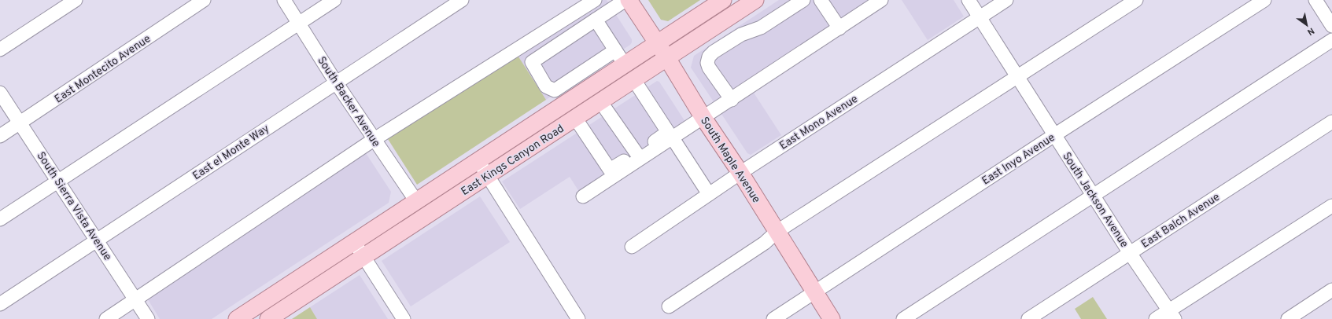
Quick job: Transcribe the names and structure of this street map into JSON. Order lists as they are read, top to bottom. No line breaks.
{"streets":{"main road":["East Kings Canyon Road","South Maple Avenue"],"street":["East Montecito Avenue","South Backer Avenue","East Mono Avenue","East el Monte Way","East Inyo Avenue","South Jackson Avenue","South Sierra Vista Avenue","East Balch Avenue"]},"crossings":[["East Montecito Avenue","South Sierra Vista Avenue"],["South Backer Avenue","East el Monte Way"],["South Backer Avenue","East Kings Canyon Road"],["East Mono Avenue","South Maple Avenue"],["East Mono Avenue","South Jackson Avenue"],["East el Monte Way","South Sierra Vista Avenue"],["East Inyo Avenue","South Maple Avenue"],["East Inyo Avenue","South Jackson Avenue"],["East Kings Canyon Road","South Maple Avenue"],["South Jackson Avenue","East Balch Avenue"]],"north":"bottom right"}
